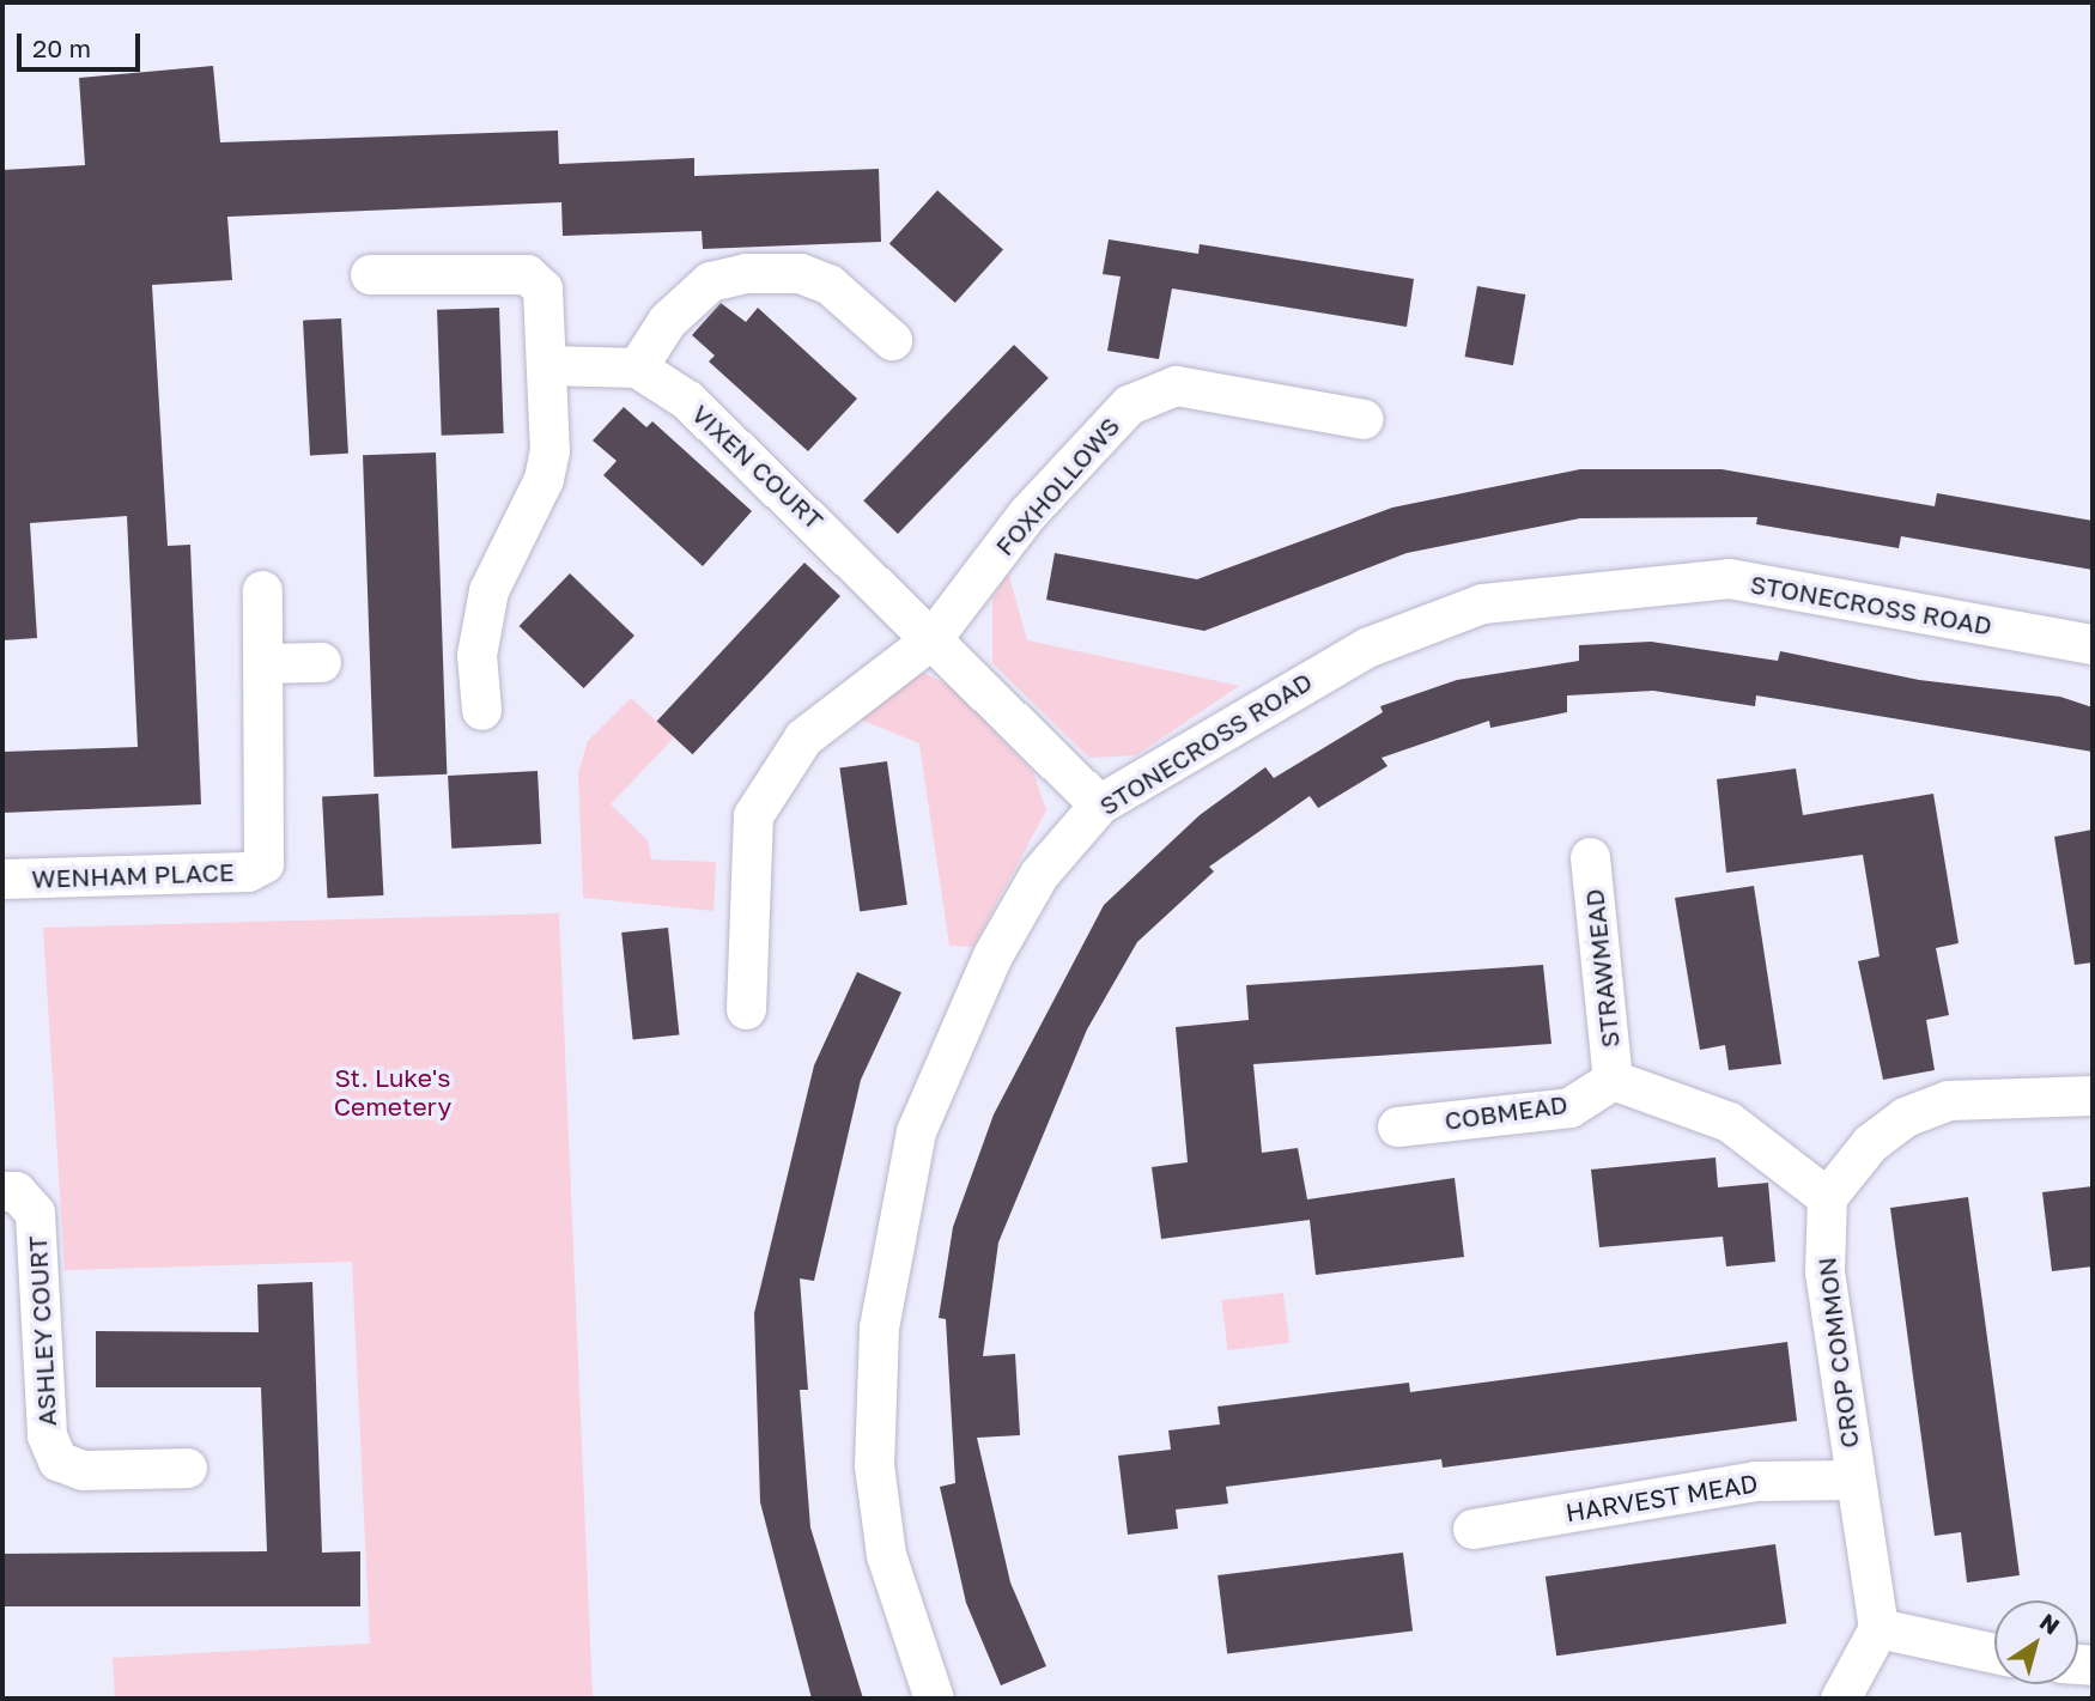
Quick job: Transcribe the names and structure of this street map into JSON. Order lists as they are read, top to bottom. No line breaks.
{"streets":{"street":["VIXEN COURT","FOXHOLLOWS","STONECROSS ROAD","WENHAM PLACE","STRAWMEAD","COBMEAD","ASHLEY COURT","CROP COMMON","HARVEST MEAD"]},"crossings":[["VIXEN COURT","FOXHOLLOWS"],["STRAWMEAD","COBMEAD"],["CROP COMMON","HARVEST MEAD"]],"parks":["St. Luke's Cemetery"],"scale_bar":"20 m","north":"top right"}
